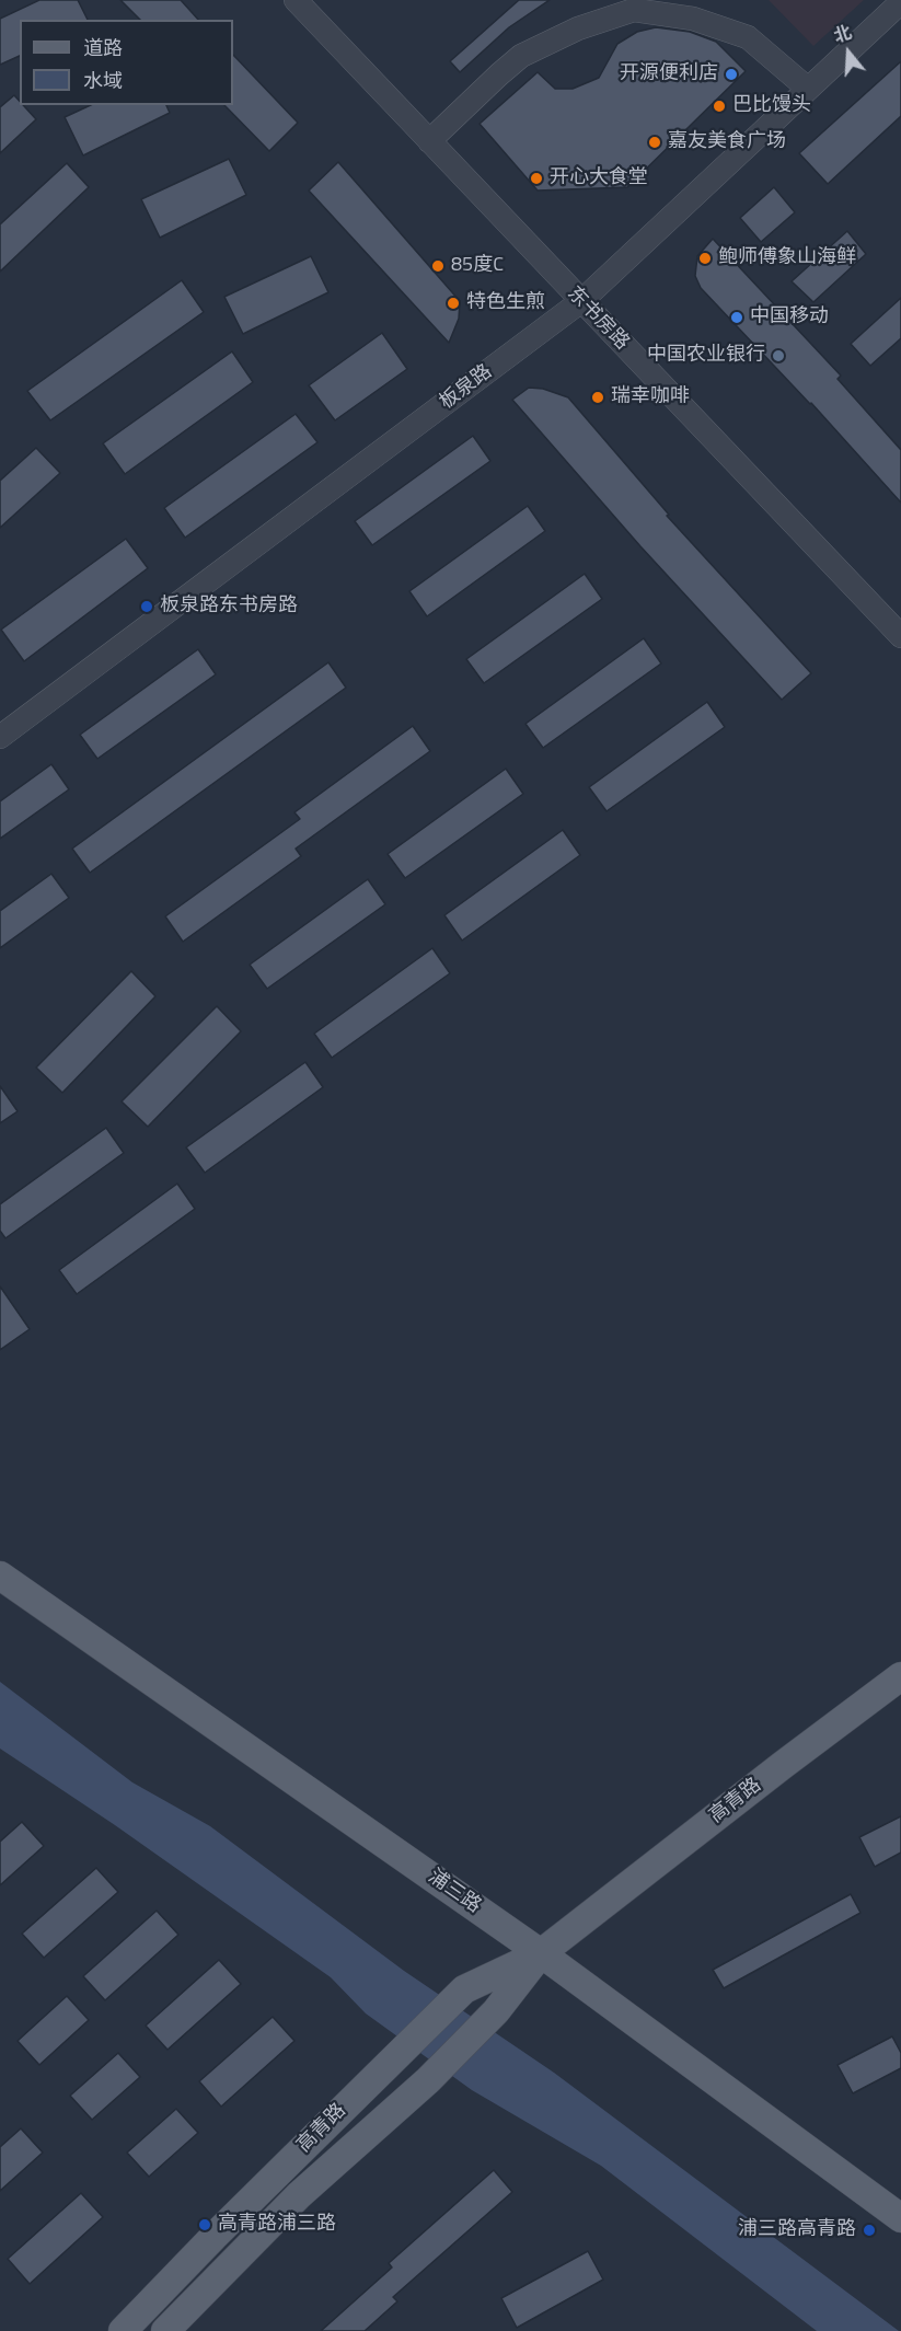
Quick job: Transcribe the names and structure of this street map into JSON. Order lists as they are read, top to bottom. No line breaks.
{"streets":{"main road":["高青路","浦三路"],"street":["东书房路","板泉路"]},"crossings":[["东书房路","板泉路"],["高青路","浦三路"]],"places":["开源便利店","巴比馒头","嘉友美食广场","开心大食堂","鲍师傅象山海鲜","85度C","特色生煎","中国移动","中国农业银行","瑞幸咖啡","板泉路东书房路","高青路浦三路","浦三路高青路"],"legend":["道路","水域"],"north":"top"}
